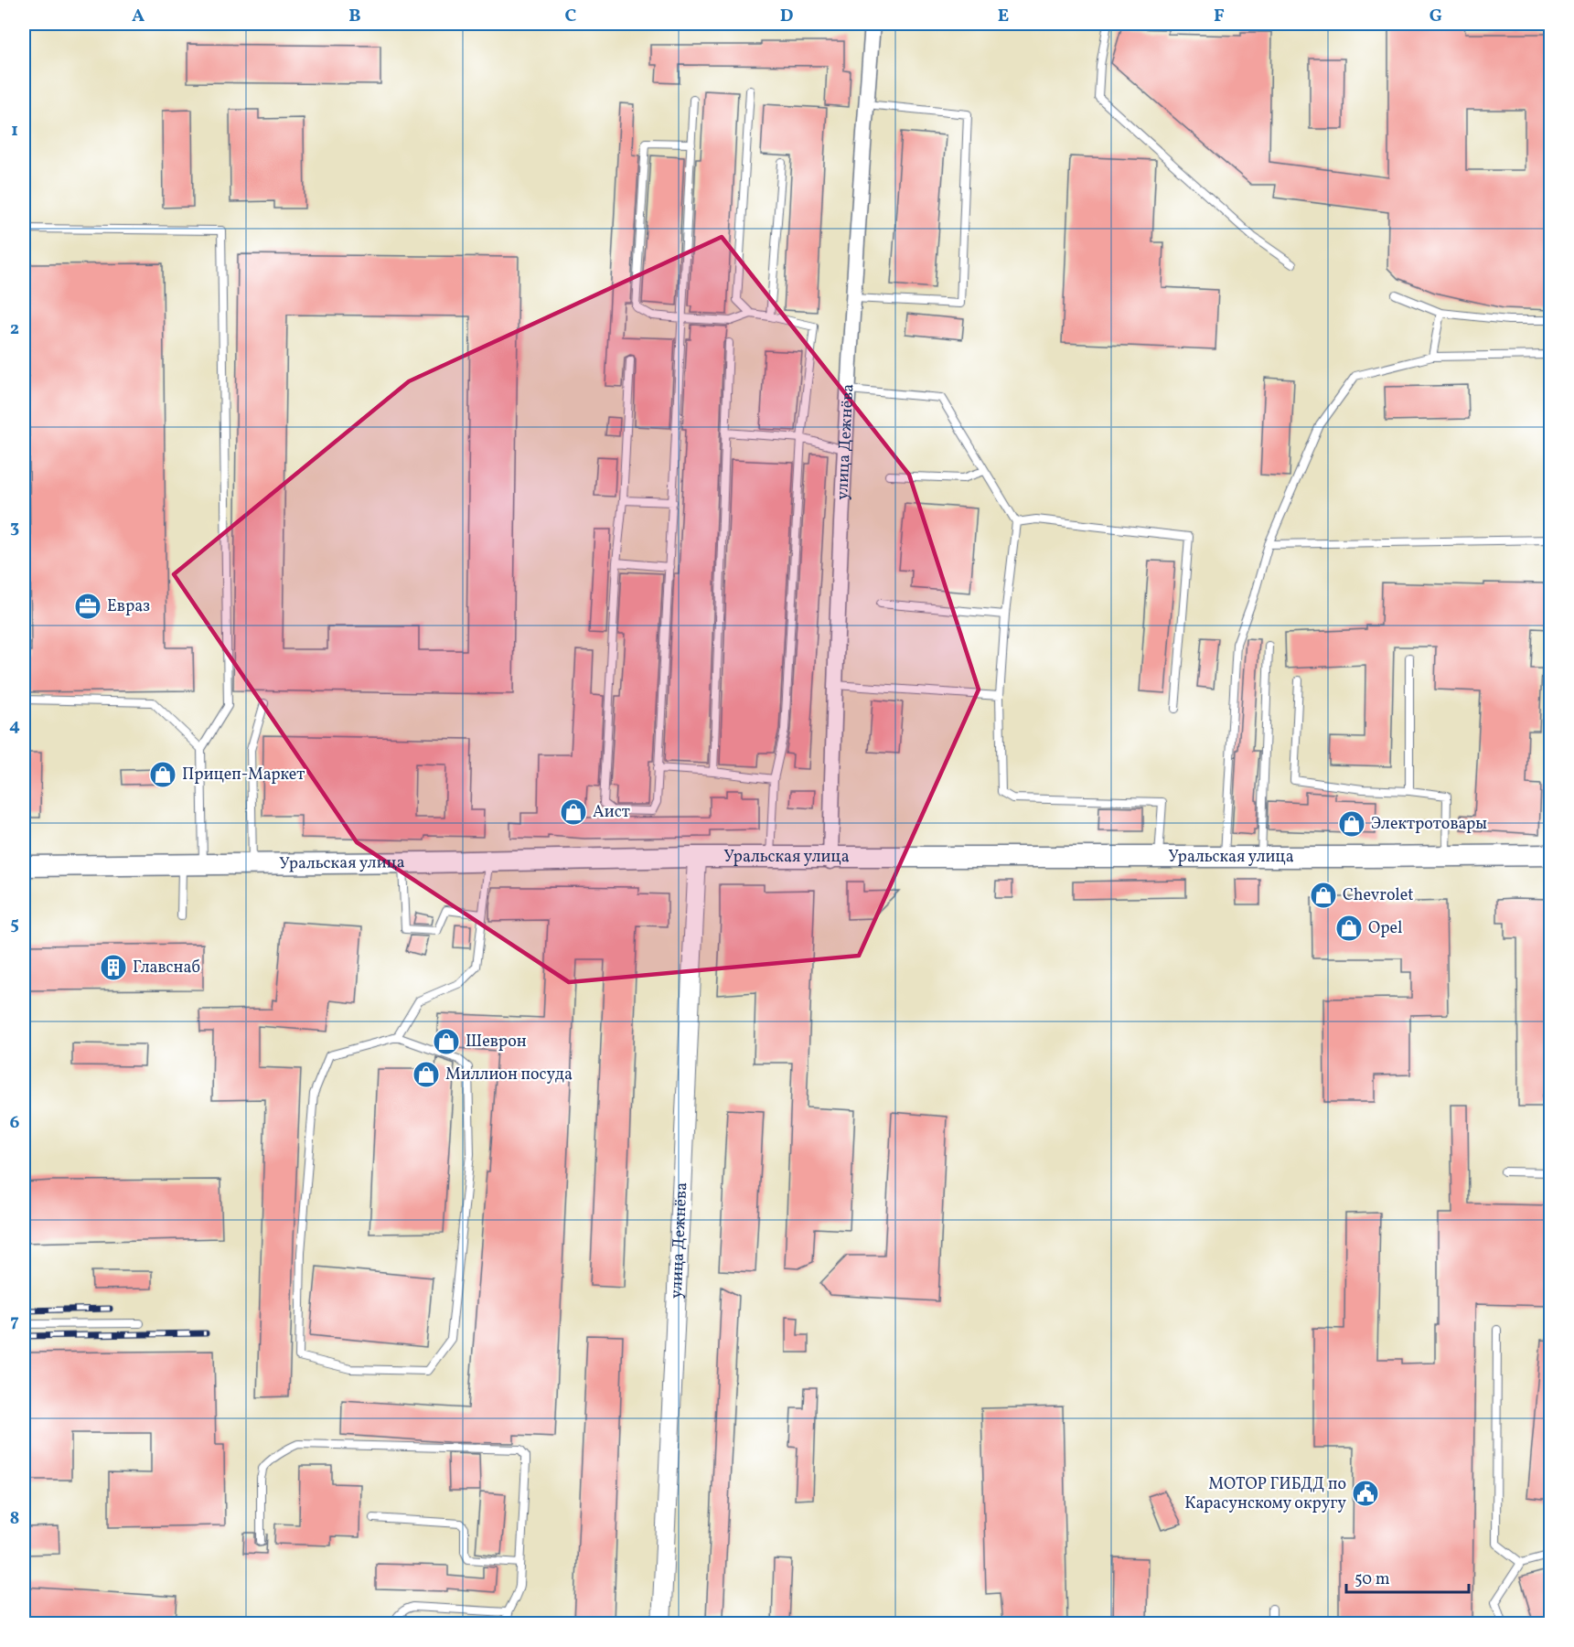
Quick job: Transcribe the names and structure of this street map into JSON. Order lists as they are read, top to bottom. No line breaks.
{"streets":{"main road":["Уральская улица"],"street":["улица Дежнёва"]},"crossings":[["улица Дежнёва","Уральская улица"]],"places":{"office":["Евраз"],"shop":["Прицеп-Маркет","Аист","Электротовары","Chevrolet","Opel","Шеврон","Миллион посуда"],"building":["Главснаб"],"public building":["МОТОР ГИБДД по Карасунскому округу"]},"scale_bar":"50 m","grid":{"columns":["A","B","C","D","E","F","G"],"rows":["1","2","3","4","5","6","7","8"]}}
